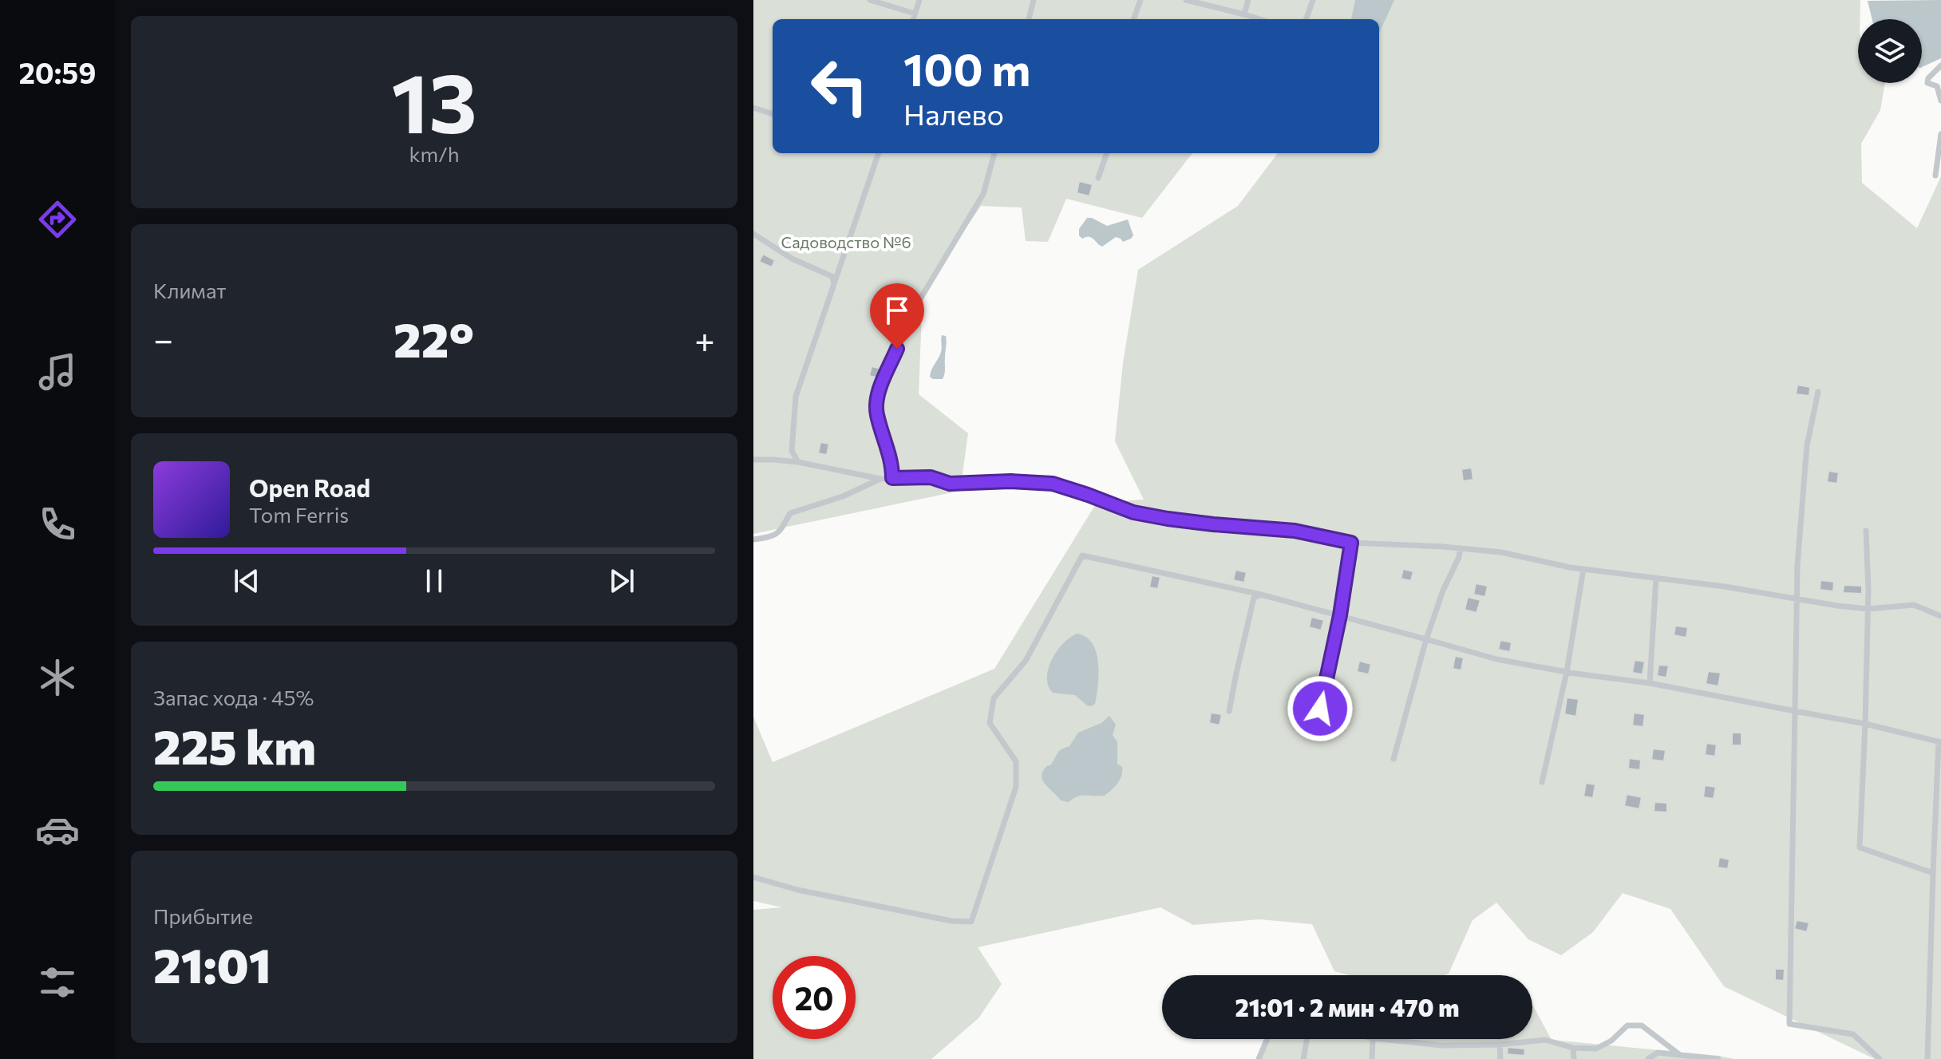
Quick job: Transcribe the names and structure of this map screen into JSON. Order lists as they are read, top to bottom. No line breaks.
{"parks":["Садоводство №6"],"page":{"tabs":"20:59","tile":[["13","km/h"],"Климат",["Запас хода · 45%","225 km"],["Прибытие","21:01"]],"turn":["100 m","Налево"],"heat":["−","22°","+"],"song":["Open Road","Tom Ferris"],"limit":"20","trip":"21:01 · 2 мин · 470 m"}}
